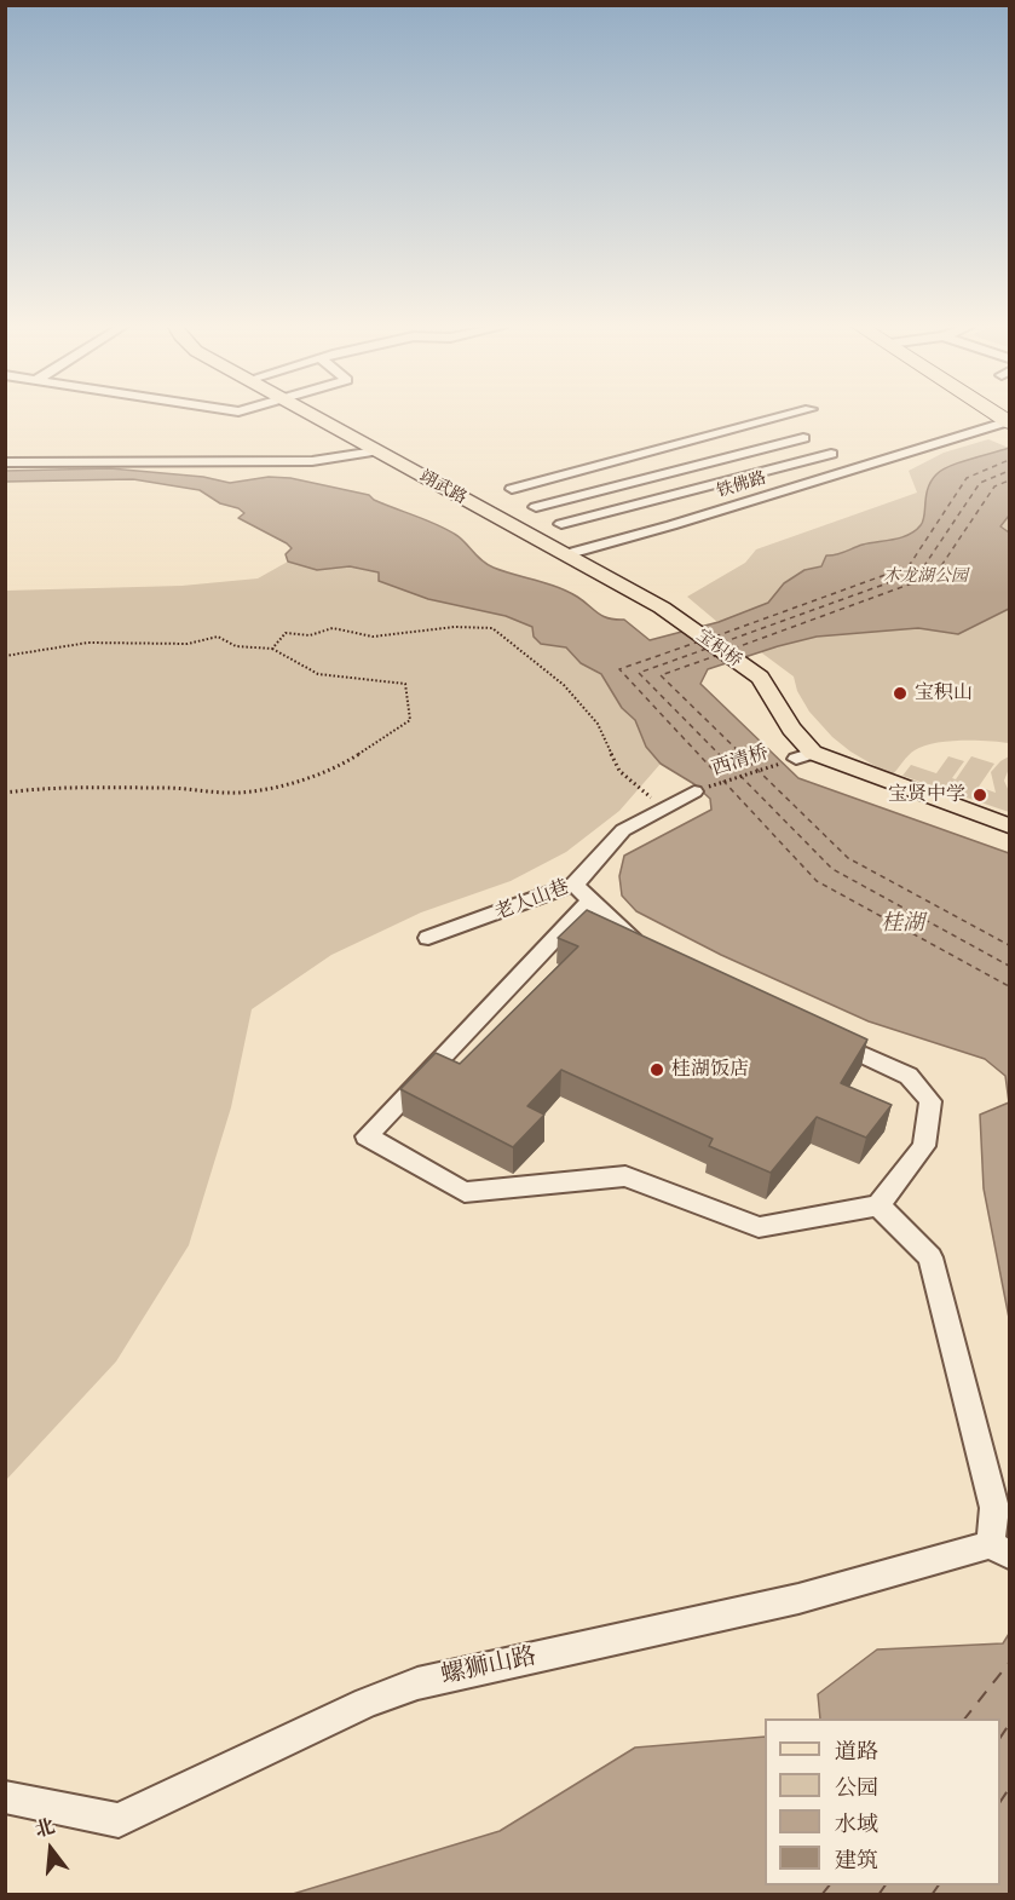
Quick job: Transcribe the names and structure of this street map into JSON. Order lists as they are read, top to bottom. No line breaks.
{"streets":{"main road":["翊武路","宝积桥"],"street":["铁佛路","老人山巷","螺狮山路"],"path":["西清桥"]},"crossings":[["铁佛路","翊武路"],["翊武路","宝积桥"],["宝积桥","西清桥"],["西清桥","老人山巷"]],"water":["桂湖"],"parks":["木龙湖公园"],"places":["宝积山","宝贤中学","桂湖饭店"],"legend":["道路","公园","水域","建筑"],"north":"top"}
